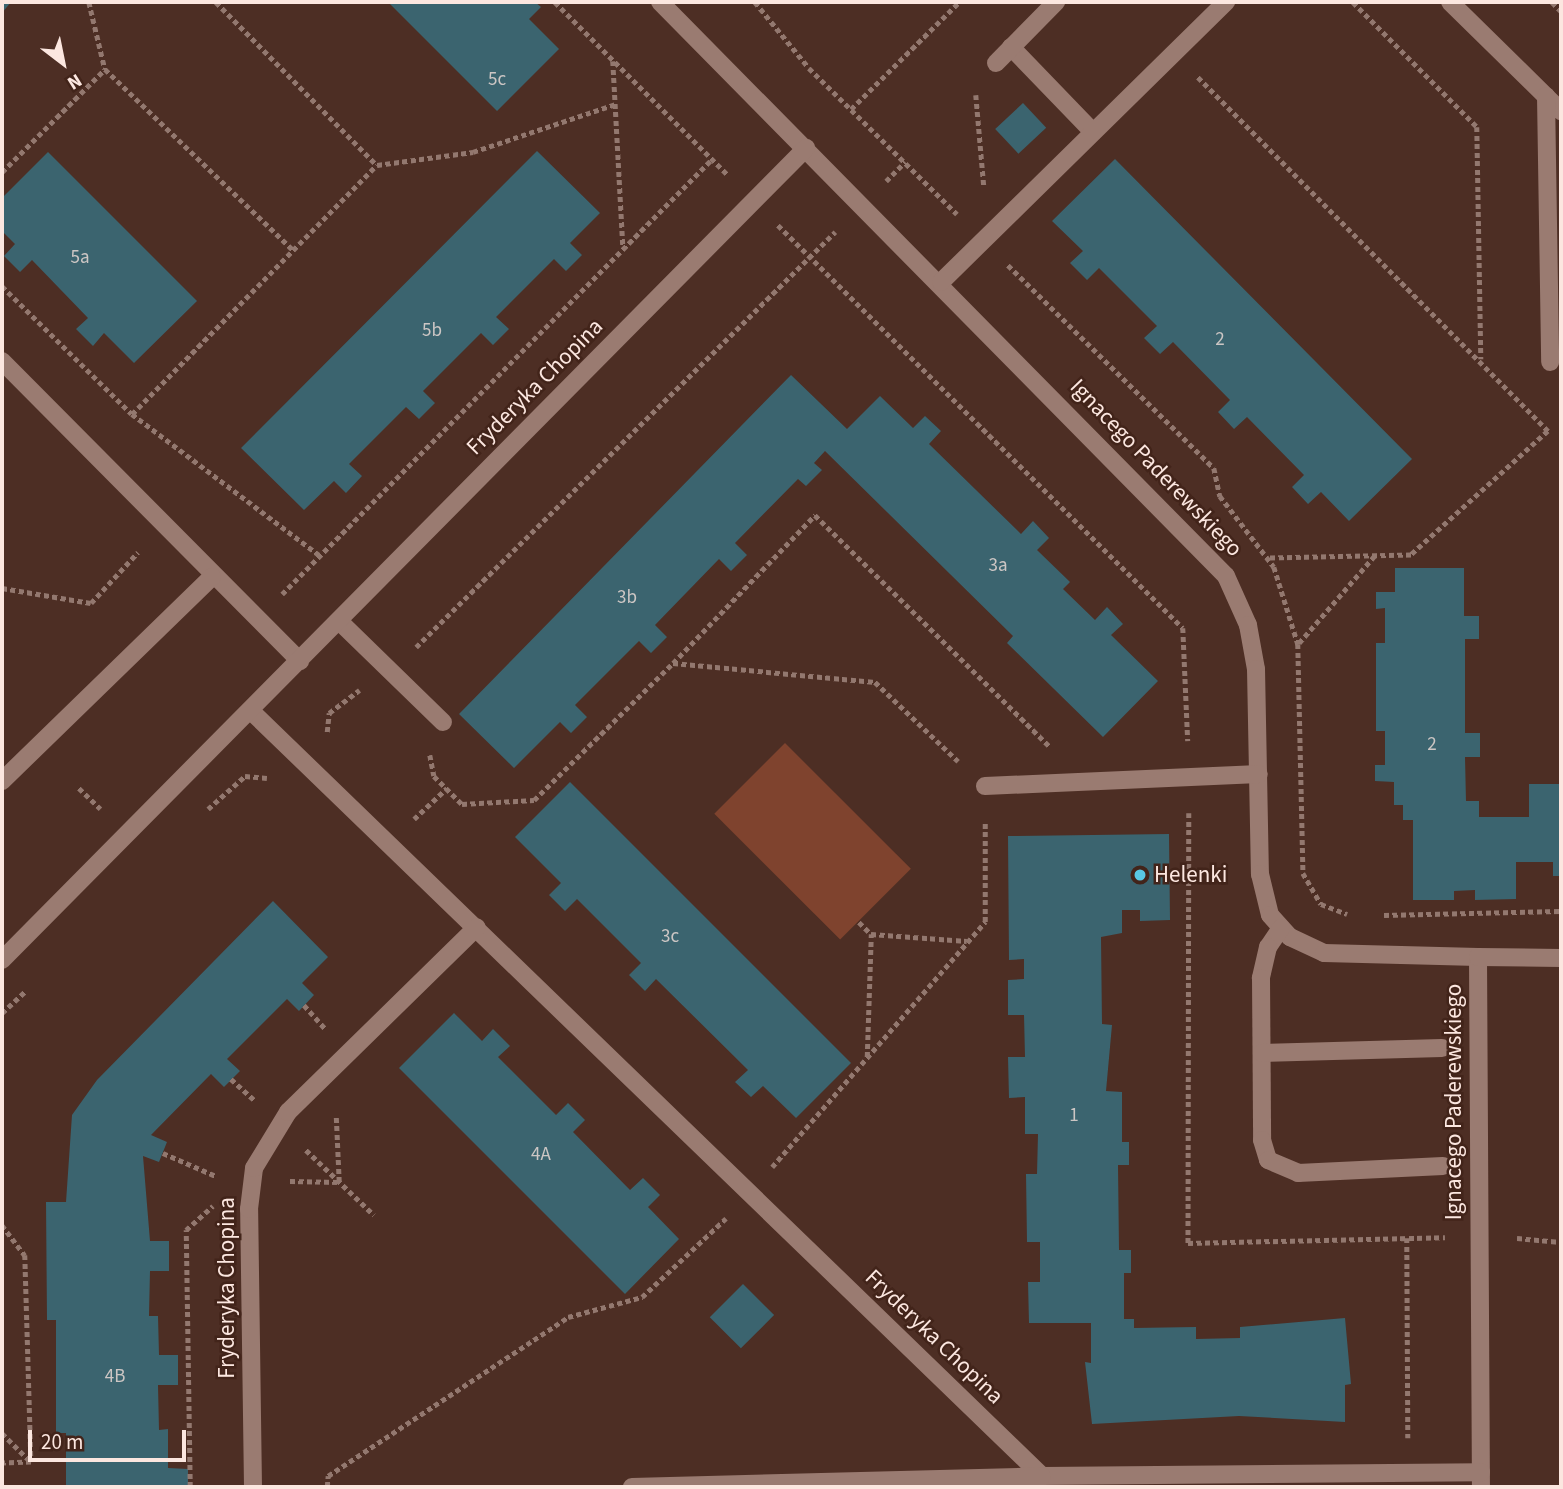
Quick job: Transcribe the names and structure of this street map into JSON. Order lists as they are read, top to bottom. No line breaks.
{"streets":{"street":["Fryderyka Chopina","Ignacego Paderewskiego"]},"crossings":[["Fryderyka Chopina","Ignacego Paderewskiego"]],"places":["Helenki"],"house_numbers":["5c","5a","5b","2","3a","3b","2","3c","1","4A","4B"],"scale_bar":"20 m","north":"bottom right"}
